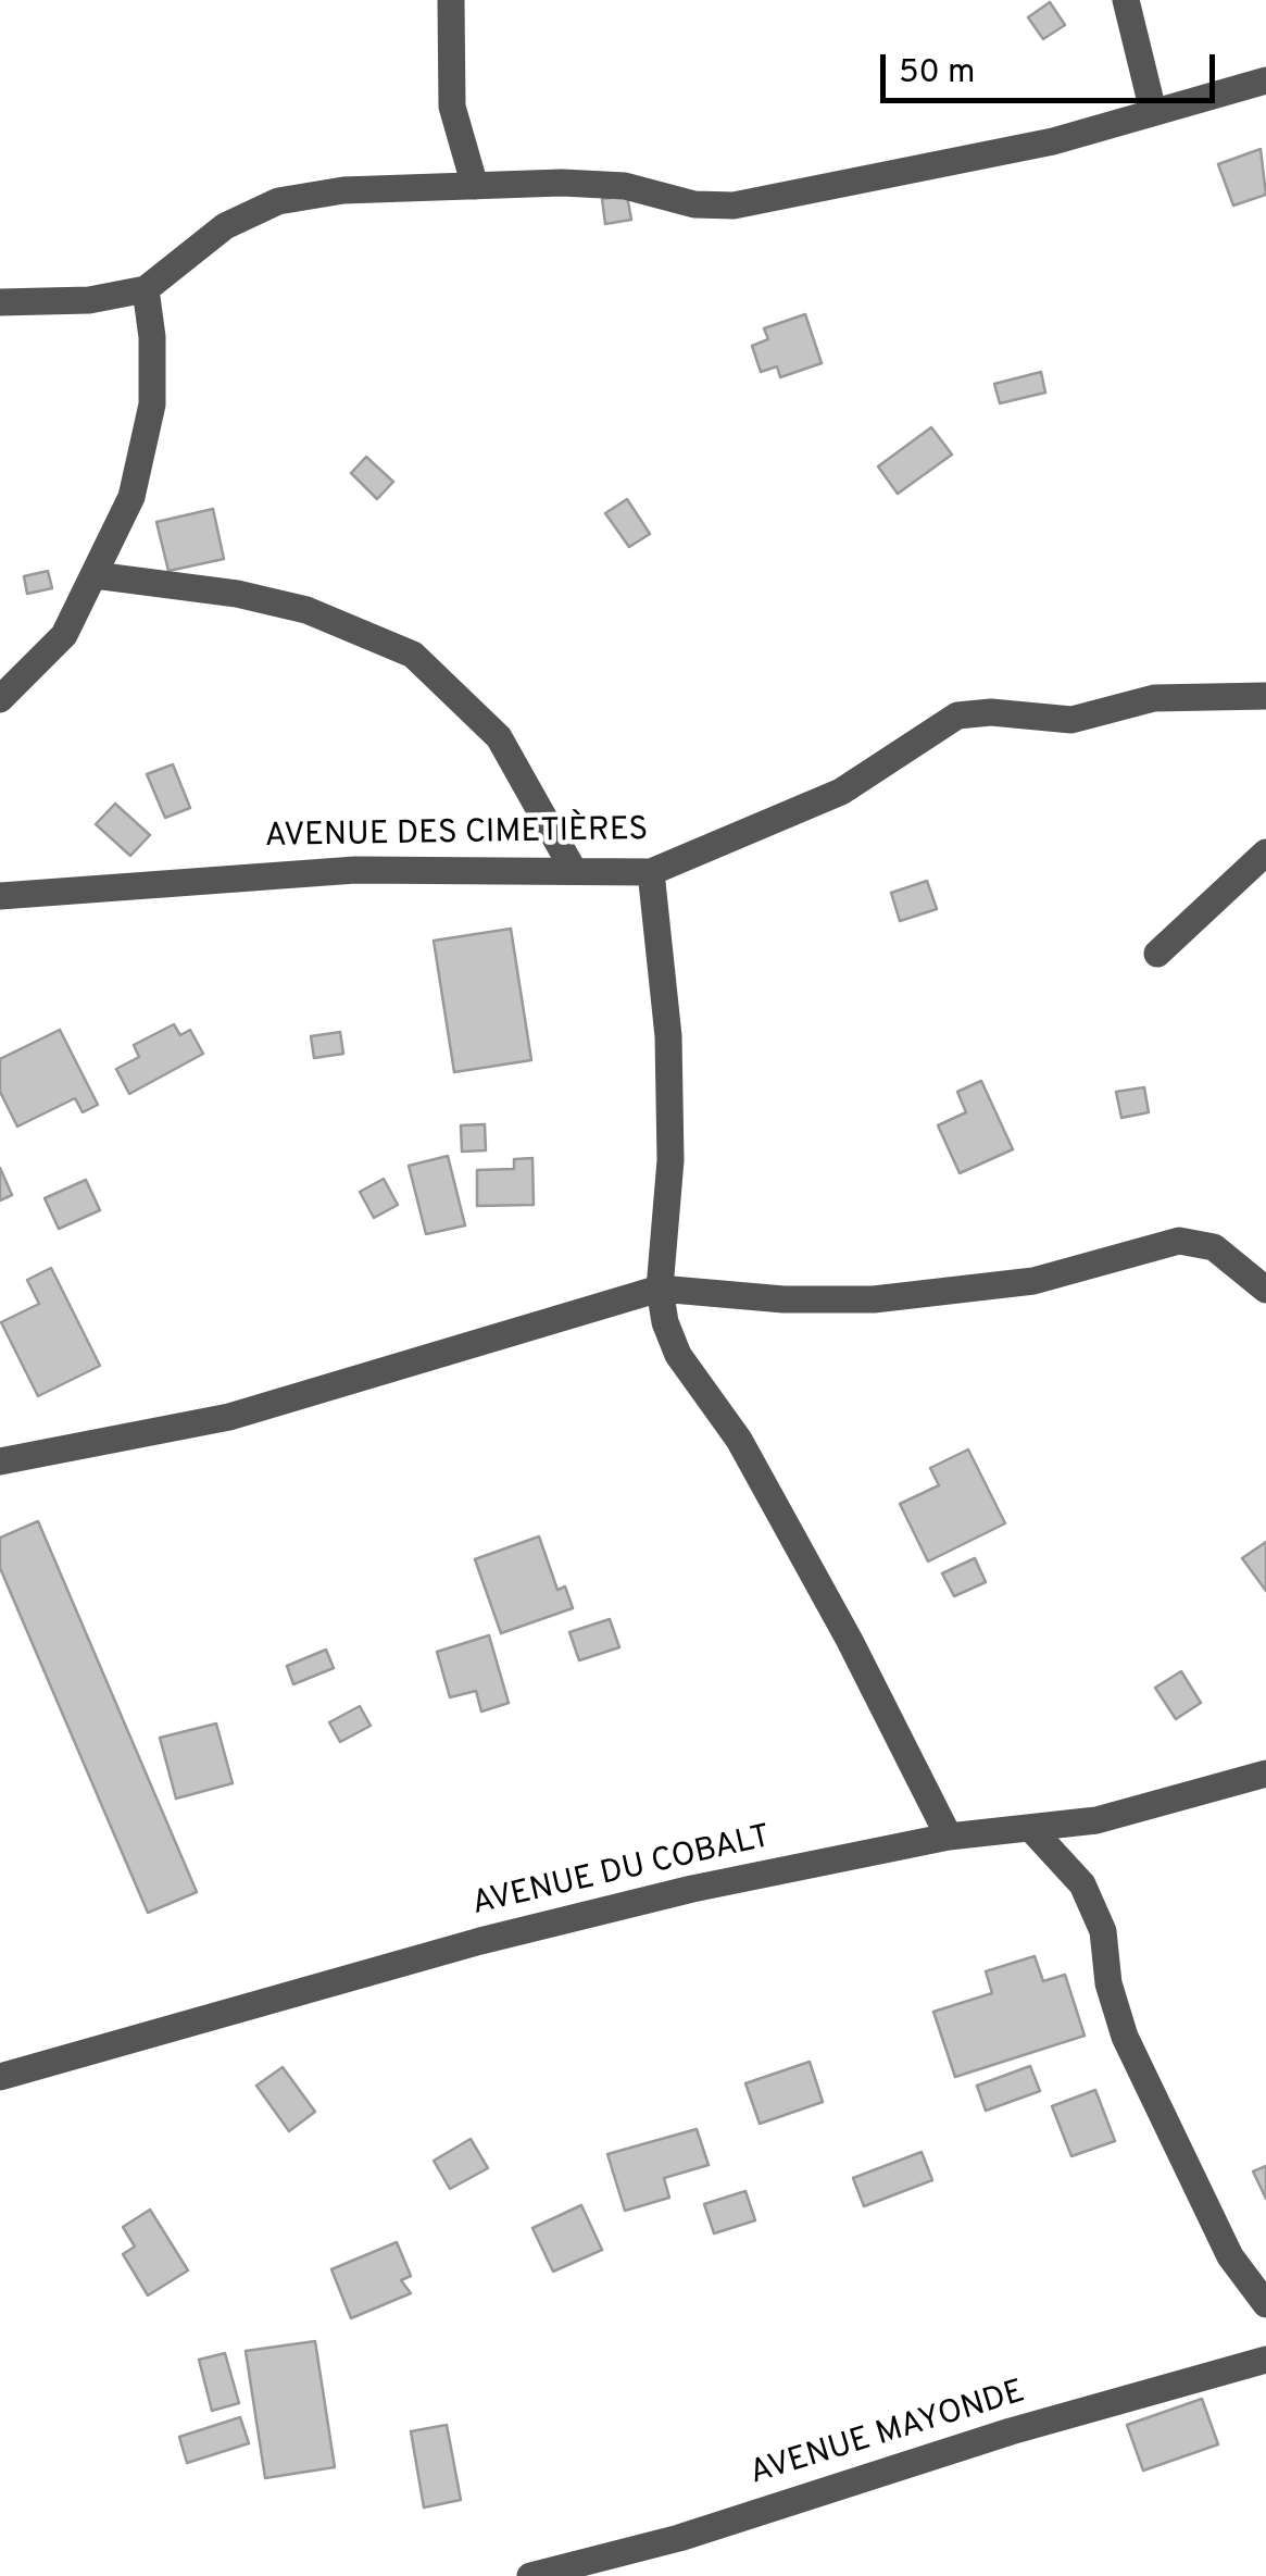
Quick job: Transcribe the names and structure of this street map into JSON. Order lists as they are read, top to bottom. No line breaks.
{"streets":{"street":["AVENUE DES CIMETIÈRES","AVENUE DU COBALT","AVENUE MAYONDE"]},"scale_bar":"50 m"}
